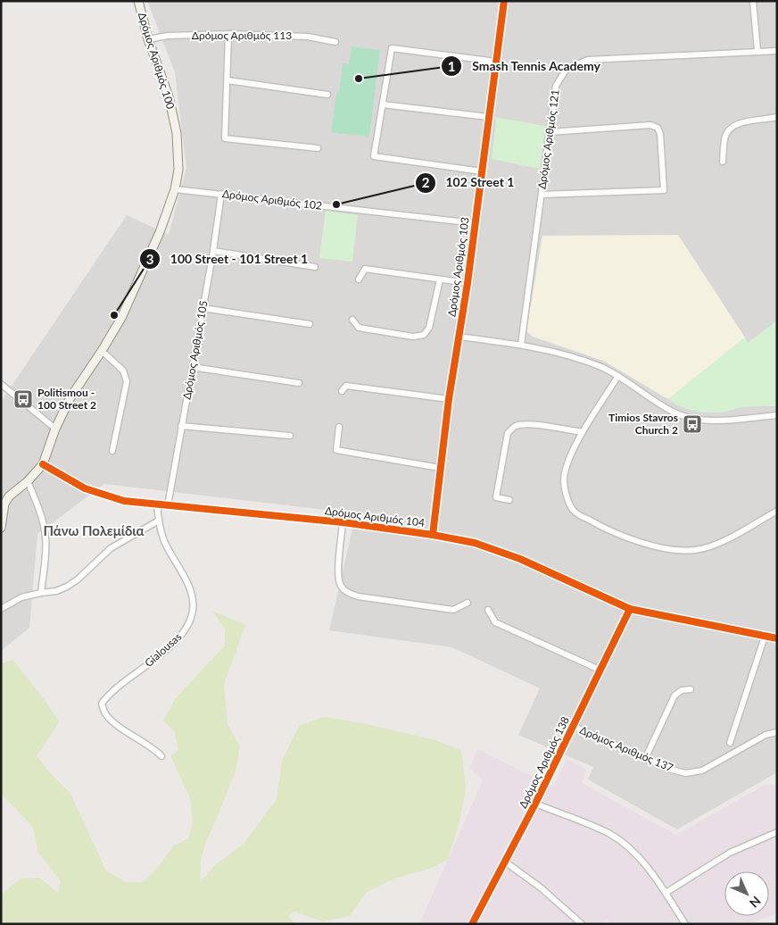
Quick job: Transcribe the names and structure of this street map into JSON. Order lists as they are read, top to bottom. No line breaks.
{"streets":{"main road":["Δρόμος Αριθμός 100"],"street":["Δρόμος Αριθμός 113","Δρόμος Αριθμός 121","Δρόμος Αριθμός 102","Δρόμος Αριθμός 103","Δρόμος Αριθμός 105","Δρόμος Αριθμός 104","Gialousas","Δρόμος Αριθμός 137","Δρόμος Αριθμός 138"]},"crossings":[["Δρόμος Αριθμός 113","Δρόμος Αριθμός 100"],["Δρόμος Αριθμός 100","Δρόμος Αριθμός 102"],["Δρόμος Αριθμός 100","Δρόμος Αριθμός 104"],["Δρόμος Αριθμός 102","Δρόμος Αριθμός 103"],["Δρόμος Αριθμός 102","Δρόμος Αριθμός 105"],["Δρόμος Αριθμός 103","Δρόμος Αριθμός 104"],["Δρόμος Αριθμός 105","Δρόμος Αριθμός 104"],["Δρόμος Αριθμός 104","Gialousas"],["Δρόμος Αριθμός 104","Δρόμος Αριθμός 138"],["Δρόμος Αριθμός 137","Δρόμος Αριθμός 138"]],"districts":["Πάνω Πολεμίδια"],"places":{"other":["Smash Tennis Academy","102 Street 1","100 Street - 101 Street 1"],"bus stop":["Politismou - 100 Street 2","Timios Stavros Church 2"]},"north":"bottom right"}
